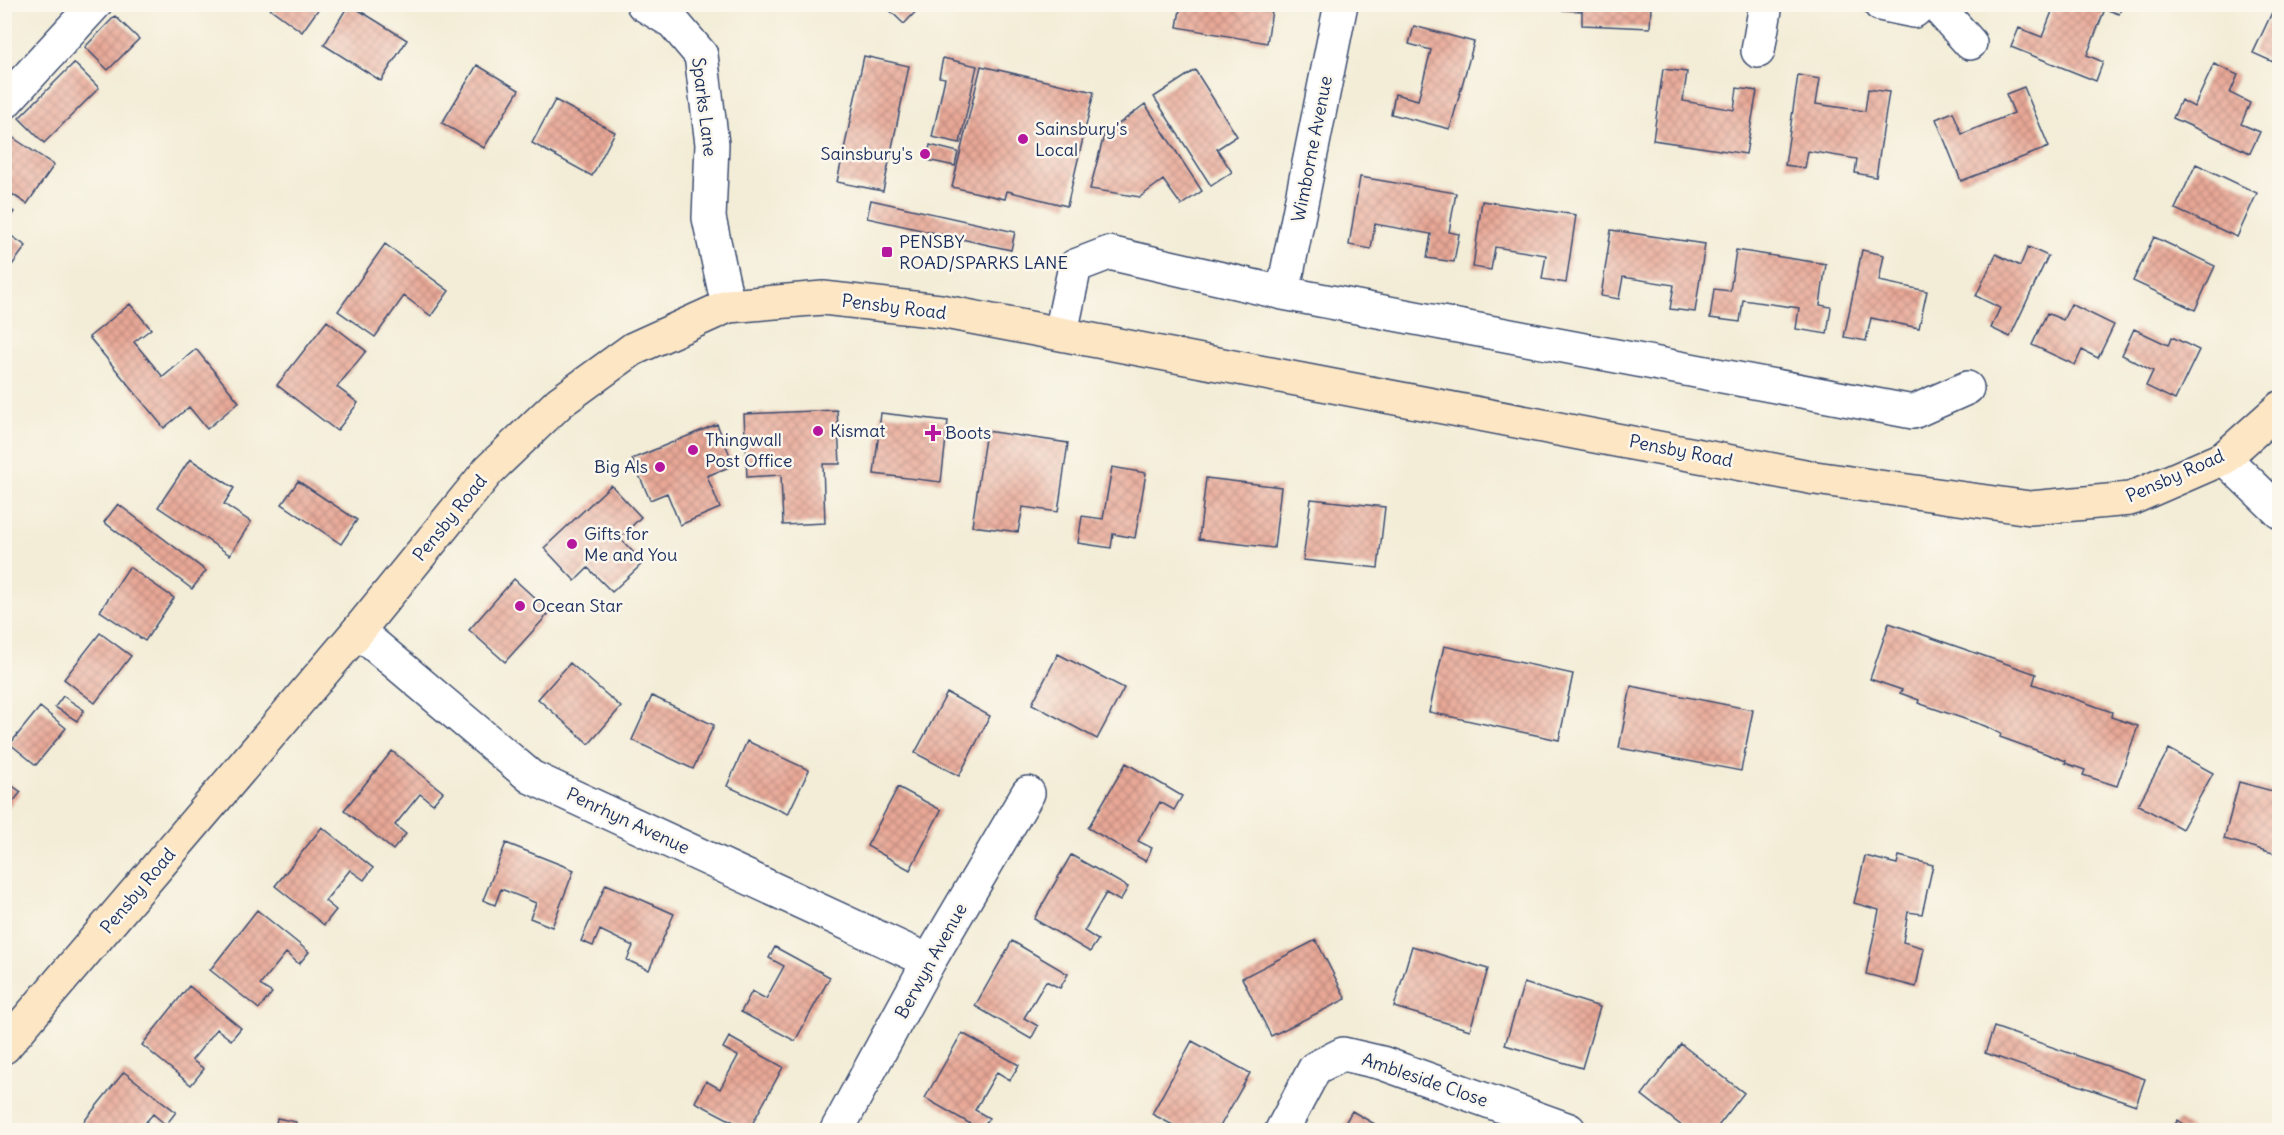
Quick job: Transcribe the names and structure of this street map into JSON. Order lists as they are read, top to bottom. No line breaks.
{"streets":{"main road":["Pensby Road"],"street":["Sparks Lane","Wimborne Avenue","Penrhyn Avenue","Berwyn Avenue","Ambleside Close"]},"crossings":[["Sparks Lane","Pensby Road"],["Pensby Road","Penrhyn Avenue"],["Penrhyn Avenue","Berwyn Avenue"]],"places":{"other":["Sainsbury's Local","Sainsbury's","Kismat","Thingwall Post Office","Big Als","Gifts for Me and You","Ocean Star"],"transit":["PENSBY ROAD/SPARKS LANE"],"health":["Boots"]}}
